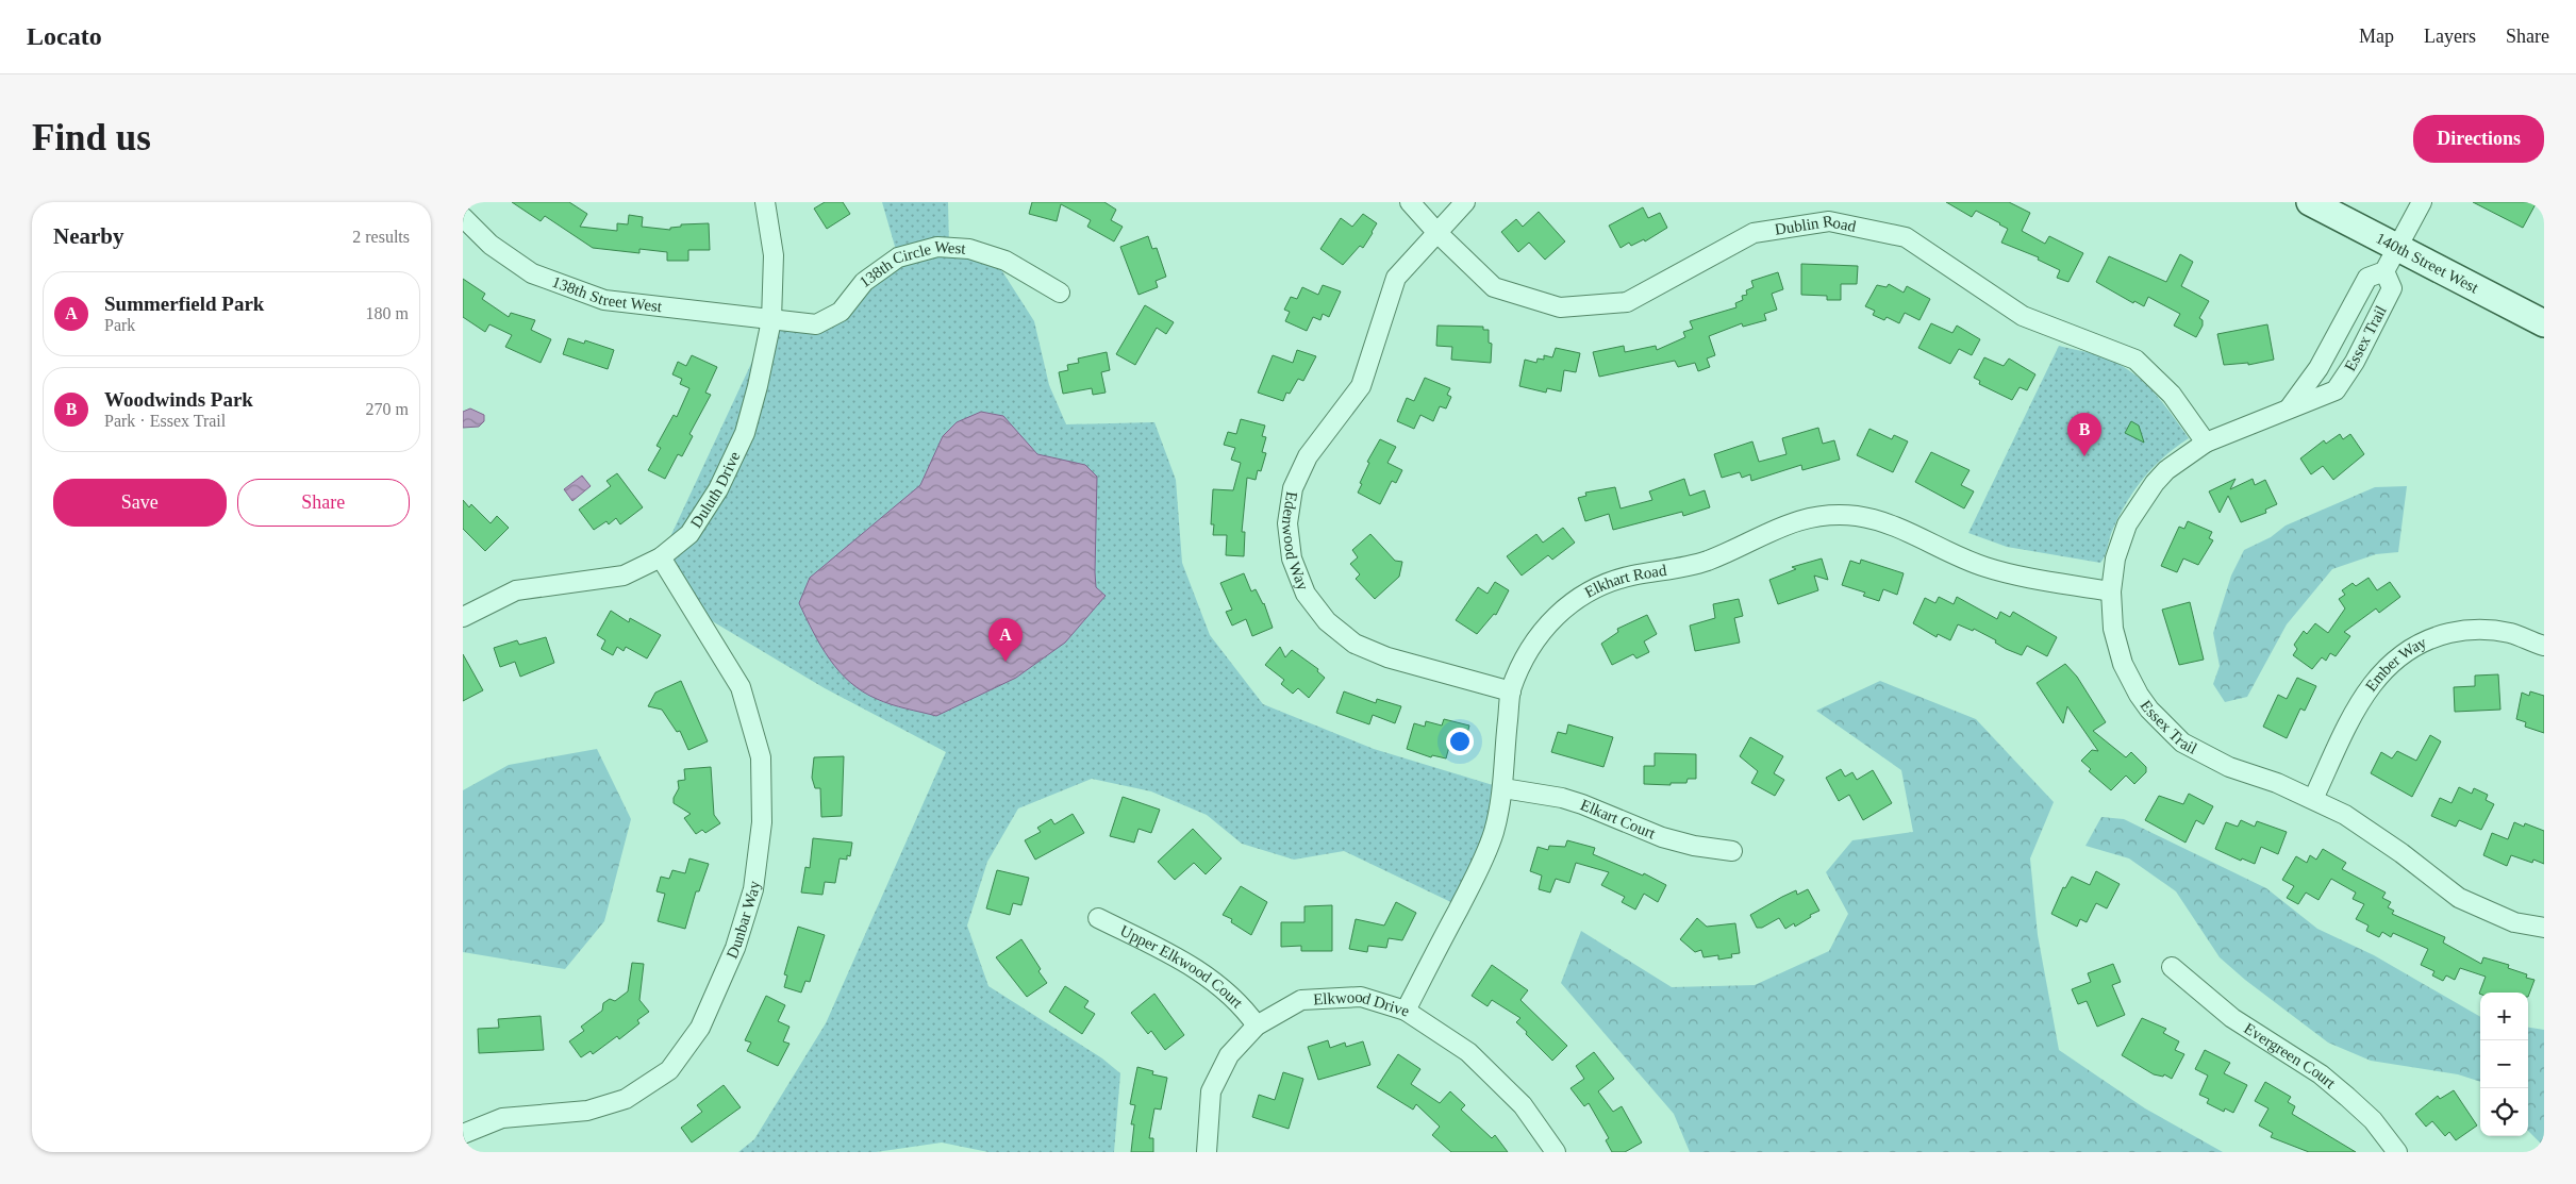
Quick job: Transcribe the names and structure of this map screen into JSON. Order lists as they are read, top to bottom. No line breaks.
{"streets":{"street":["Dublin Road","140th Street West","138th Circle West","138th Street West","Essex Trail","Duluth Drive","Edenwood Way","Elkhart Road","Ember Way","Elkart Court","Dunbar Way","Upper Elkwood Court","Elkwood Drive","Evergreen Court"]},"crossings":[["Dublin Road","Essex Trail"],["Dublin Road","Edenwood Way"],["138th Circle West","138th Street West"],["138th Circle West","Duluth Drive"],["138th Street West","Duluth Drive"],["Essex Trail","Elkhart Road"],["Essex Trail","Ember Way"],["Duluth Drive","Dunbar Way"],["Edenwood Way","Elkhart Road"],["Elkhart Road","Elkart Court"],["Elkhart Road","Elkwood Drive"],["Upper Elkwood Court","Elkwood Drive"]],"page":{"header":"Locato","nav":["Map","Layers","Share"],"buttons":["Directions",["Save","Share"]],"title":"Find us","heading":["Nearby","2 results"],"list":[{"mark":"A","name":"Summerfield Park","note":"Park","value":"180 m"},{"mark":"B","name":"Woodwinds Park","note":"Park · Essex Trail","value":"270 m"}],"pins":["B","A"],"map_buttons":["+","−"]}}
